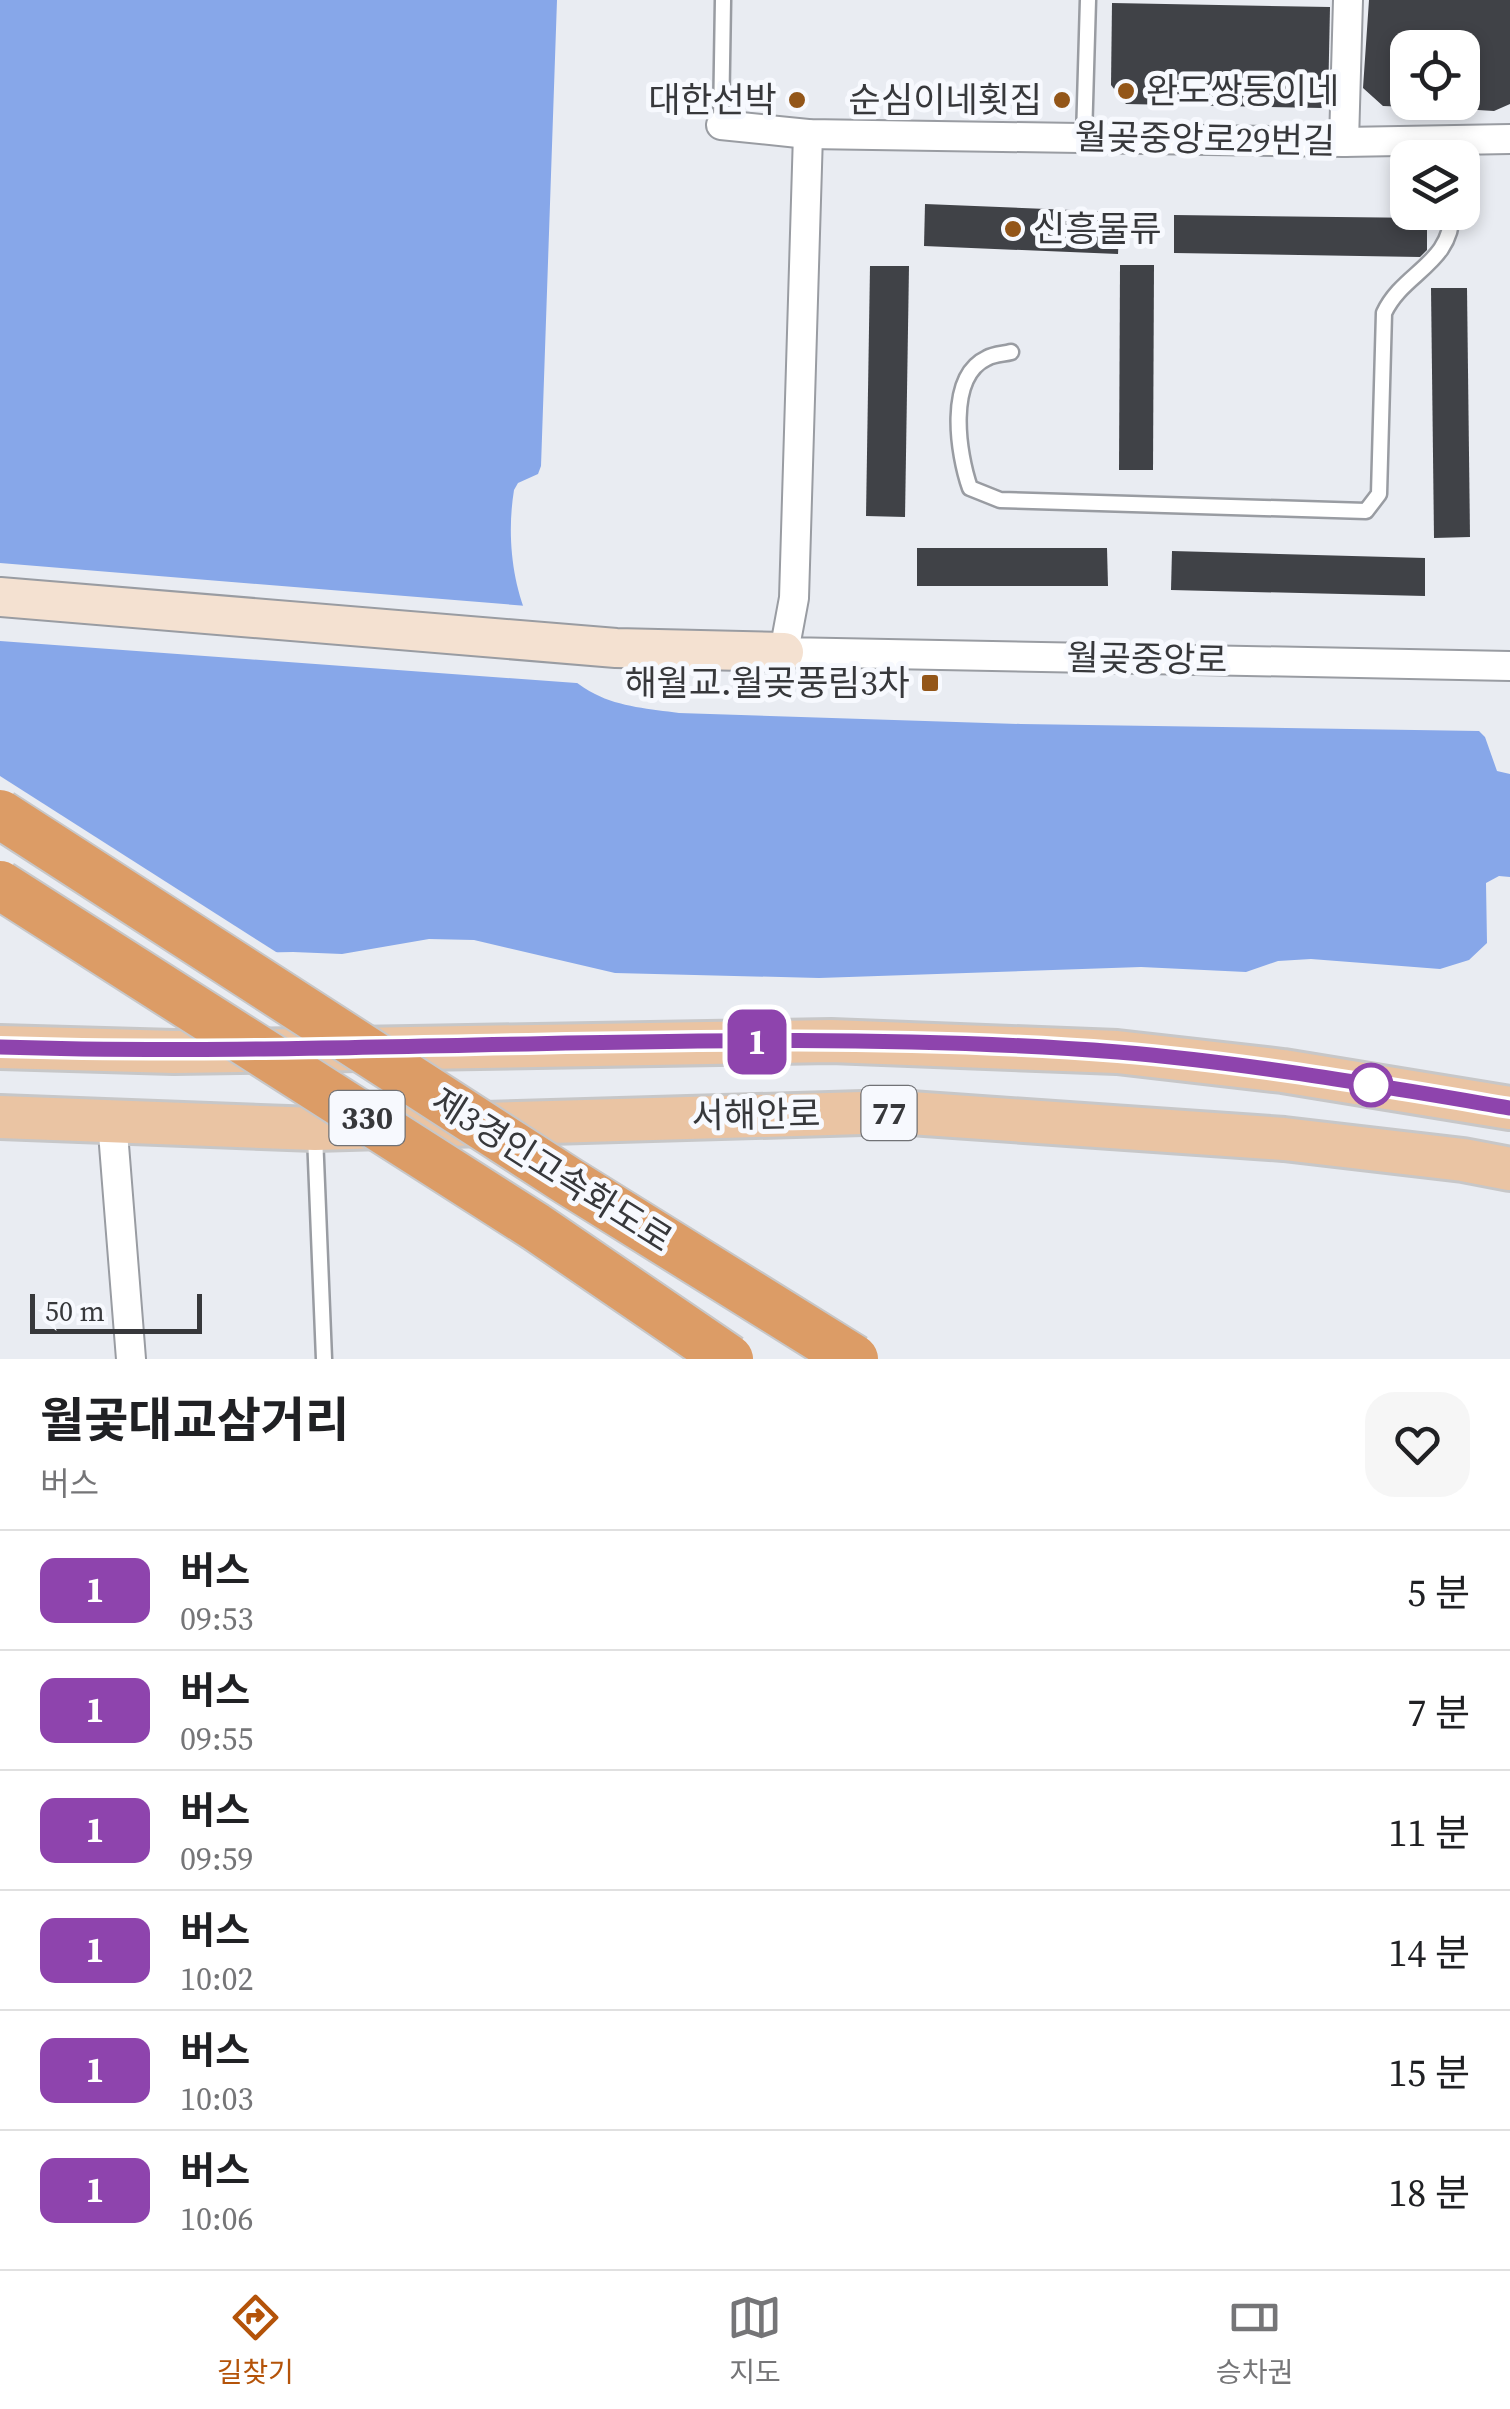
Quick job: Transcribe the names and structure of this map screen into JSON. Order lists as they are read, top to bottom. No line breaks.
{"streets":{"highway":["330","제3경인고속화도로"],"main road":["77","서해안로"],"street":["월곶중앙로29번길","월곶중앙로"]},"places":{"other":["완도쌍둥이네","대한선박","순심이네횟집","신흥물류"],"transit":["해월교.월곶풍림3차"]},"lines":["bus line 1"],"scale_bar":"50 m","page":{"on_map":"1","scale":"50 m","heading":["월곷대교삼거리","버스"],"list":[{"mark":"1","name":"버스","note":"09:53","value":"5 분"},{"mark":"1","name":"버스","note":"09:55","value":"7 분"},{"mark":"1","name":"버스","note":"09:59","value":"11 분"},{"mark":"1","name":"버스","note":"10:02","value":"14 분"},{"mark":"1","name":"버스","note":"10:03","value":"15 분"},{"mark":"1","name":"버스","note":"10:06","value":"18 분"}],"tabs":["길찾기","지도","승차권"]}}
